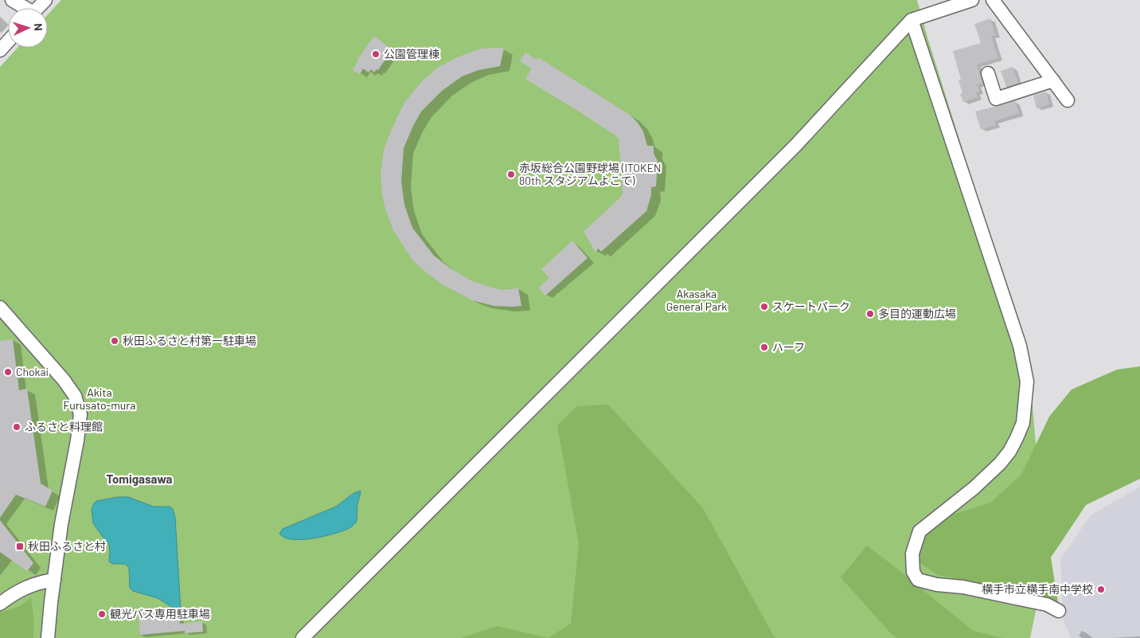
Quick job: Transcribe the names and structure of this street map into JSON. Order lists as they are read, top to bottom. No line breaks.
{"districts":["Tomigasawa"],"parks":["Akasaka General Park","Akita Furusato-mura"],"places":{"other":["公園管理棟","赤坂総合公園野球場 (ITOKEN 80th スタジアムよこて)","スケートパーク","多目的運動広場","秋田ふるさと村第一駐車場","ハーフ","Chokai","ふるさと料理館","横手市立横手南中学校","観光バス専用駐車場"],"transit":["秋田ふるさと村"]},"north":"right"}
